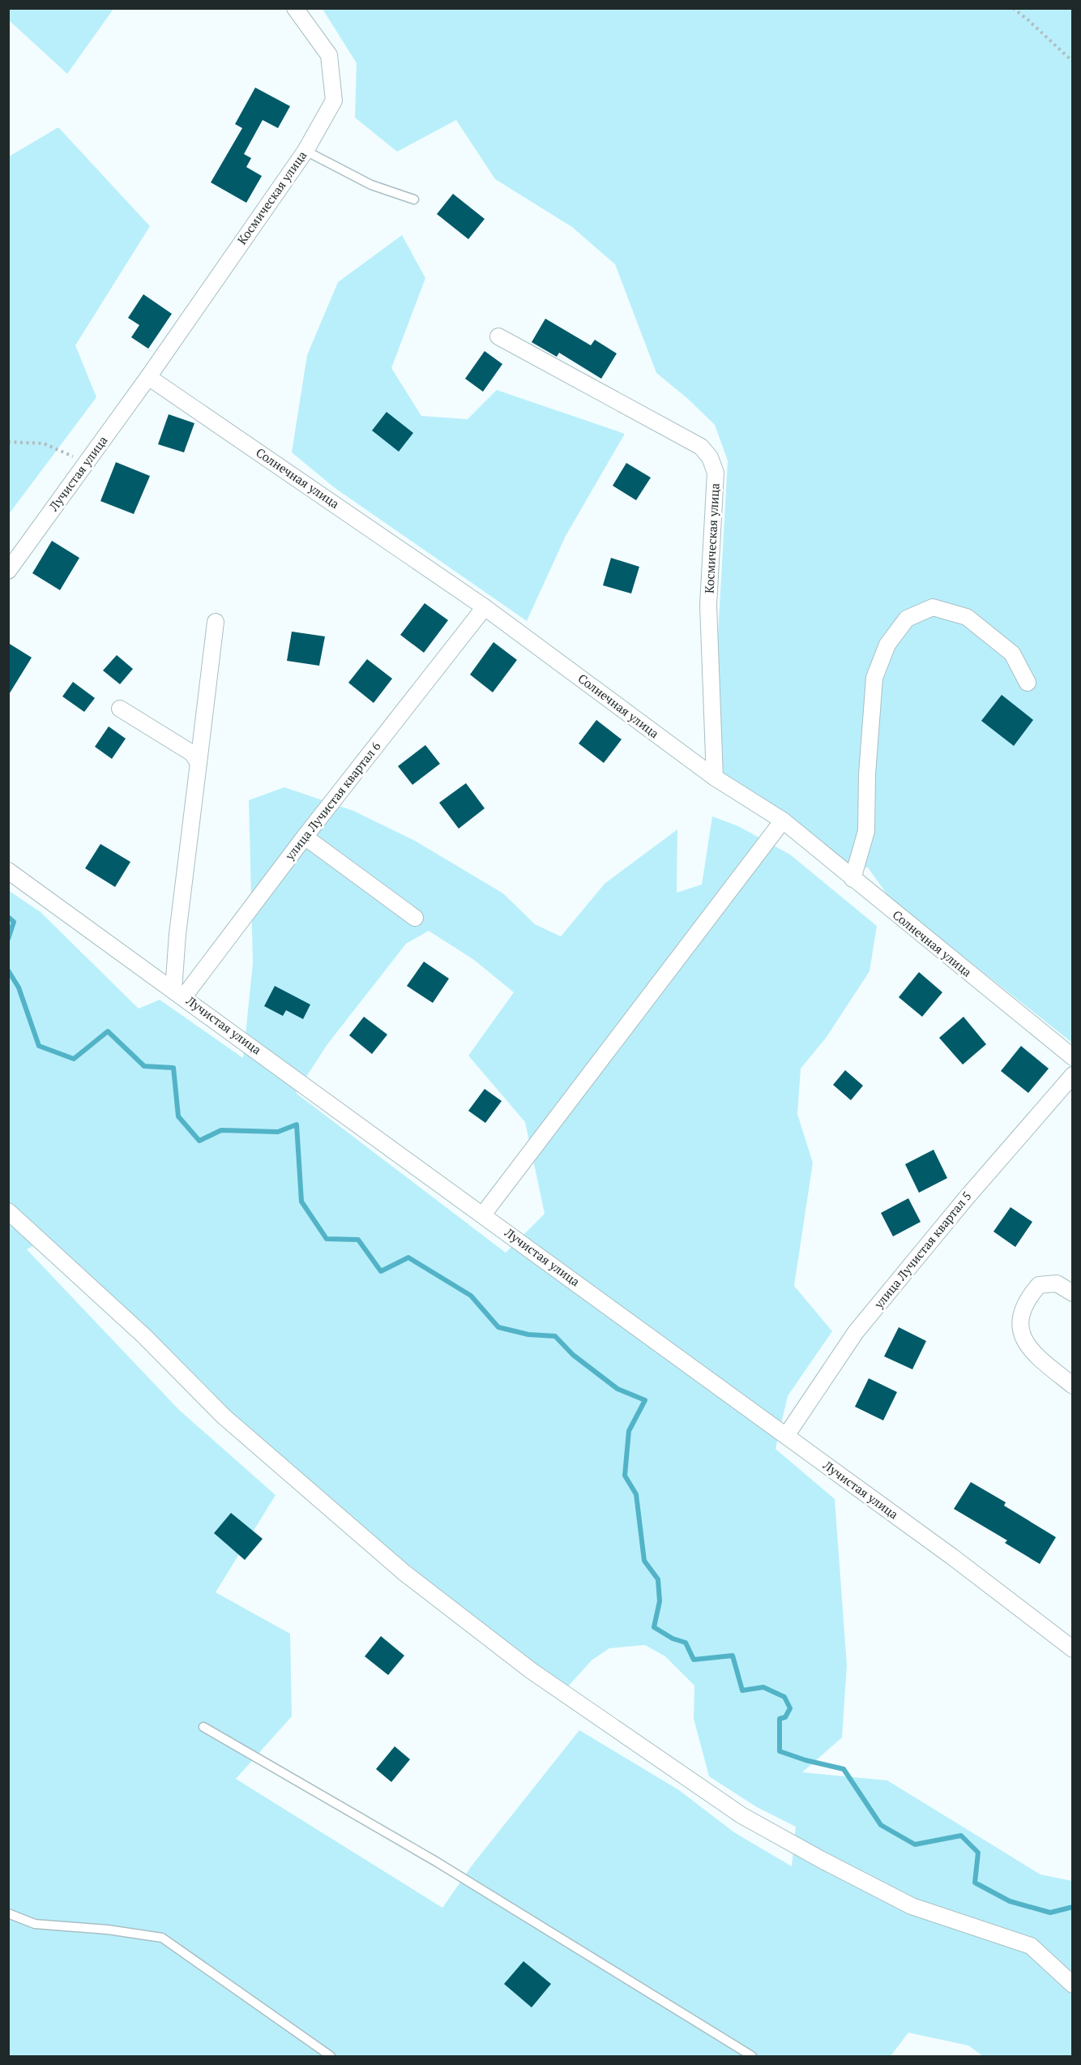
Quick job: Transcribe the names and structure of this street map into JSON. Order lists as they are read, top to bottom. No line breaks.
{"streets":{"street":["Космическая улица","Лучистая улица","Солнечная улица","улица Лучистая квартал 6","улица Лучистая квартал 5"]},"crossings":[["Космическая улица","Лучистая улица"],["Космическая улица","Солнечная улица"],["Лучистая улица","Солнечная улица"],["Лучистая улица","улица Лучистая квартал 6"],["Лучистая улица","улица Лучистая квартал 5"],["Солнечная улица","улица Лучистая квартал 6"]]}
